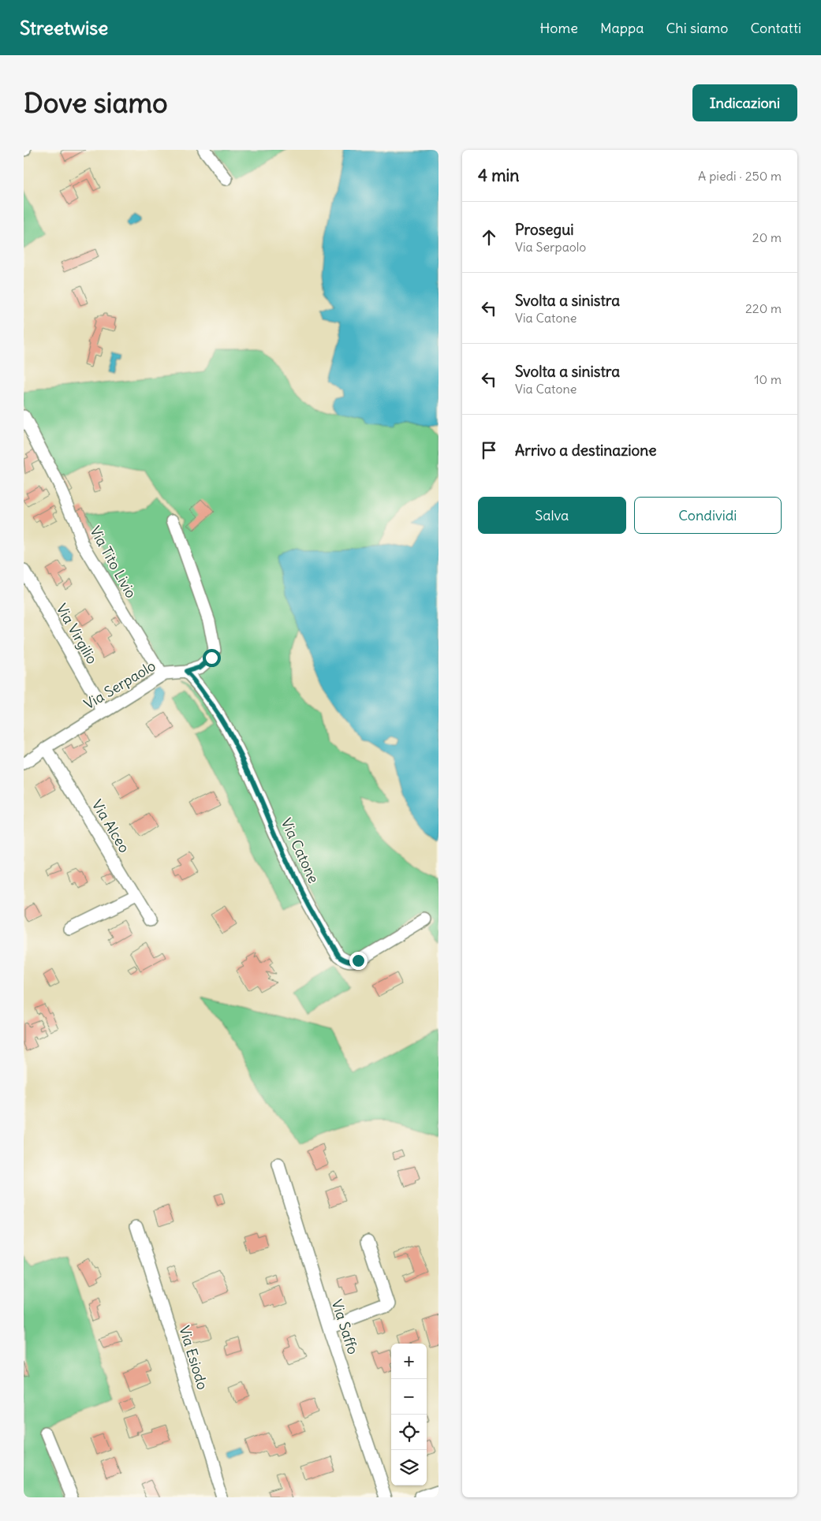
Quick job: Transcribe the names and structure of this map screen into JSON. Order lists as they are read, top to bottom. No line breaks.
{"streets":{"street":["Via Tito Livio","Via Virgilio","Via Serpaolo","Via Alceo","Via Catone","Via Saffo","Via Esiodo"]},"crossings":[["Via Tito Livio","Via Serpaolo"],["Via Virgilio","Via Serpaolo"],["Via Serpaolo","Via Alceo"],["Via Serpaolo","Via Catone"]],"page":{"header":"Streetwise","nav":["Home","Mappa","Chi siamo","Contatti"],"buttons":["Indicazioni",["Salva","Condividi"]],"title":"Dove siamo","heading":["4 min","A piedi · 250 m"],"list":[["Prosegui","Via Serpaolo","20 m"],["Svolta a sinistra","Via Catone","220 m"],["Svolta a sinistra","Via Catone","10 m"],"Arrivo a destinazione"],"map_buttons":["+","−"]}}
